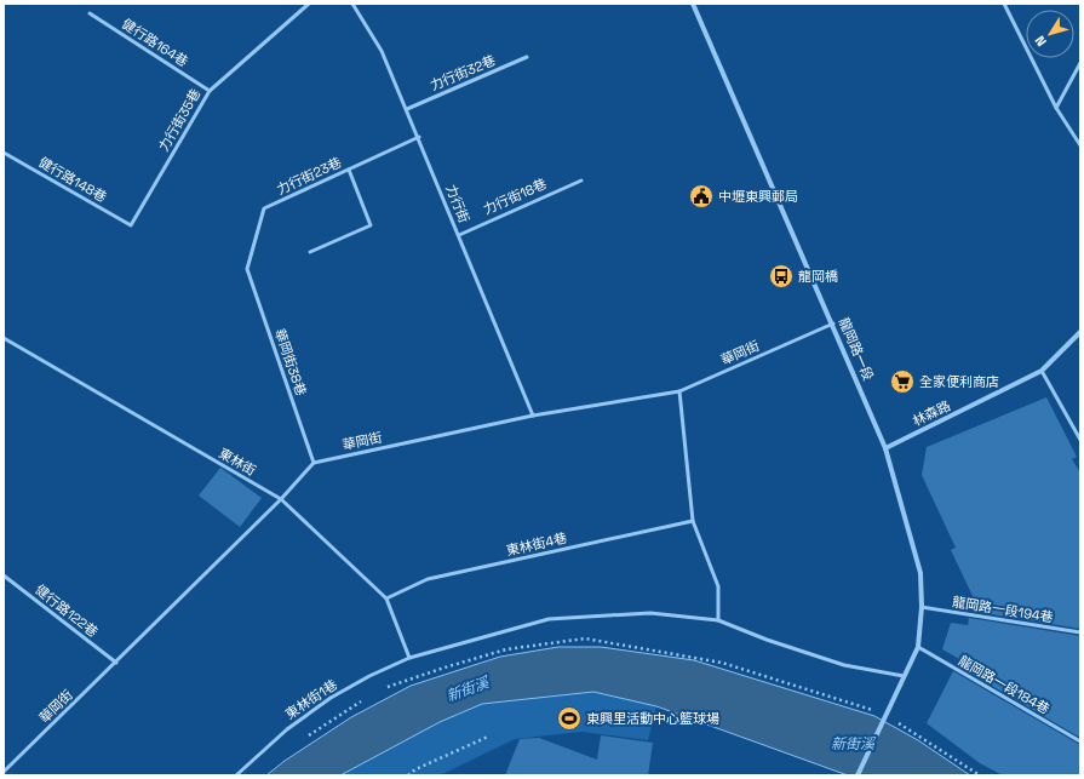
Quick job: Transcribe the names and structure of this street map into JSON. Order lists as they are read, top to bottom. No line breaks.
{"streets":{"street":["龍岡路一段","林森路"],"lane":["健行路164巷","力行街32巷","力行街35巷","力行街23巷","健行路148巷","力行街18巷","力行街","華岡街","華岡街38巷","東林街","東林街4巷","龍岡路一段194巷","健行路122巷","龍岡路一段184巷","東林街1巷"]},"crossings":[["健行路164巷","力行街35巷"],["力行街32巷","力行街"],["力行街35巷","健行路148巷"],["力行街23巷","力行街"],["力行街23巷","華岡街38巷"],["力行街18巷","力行街"],["力行街","華岡街"],["龍岡路一段","華岡街"],["龍岡路一段","林森路"],["龍岡路一段","龍岡路一段194巷"],["龍岡路一段","龍岡路一段184巷"],["龍岡路一段","東林街1巷"],["華岡街","華岡街38巷"],["華岡街","東林街"],["華岡街","健行路122巷"],["東林街","東林街4巷"],["東林街","東林街1巷"]],"water":["新街溪"],"places":{"public building":["中壢東興郵局"],"bus stop":["龍岡橋"],"supermarket":["全家便利商店"],"sports":["東興里活動中心籃球場"]},"north":"bottom left"}
